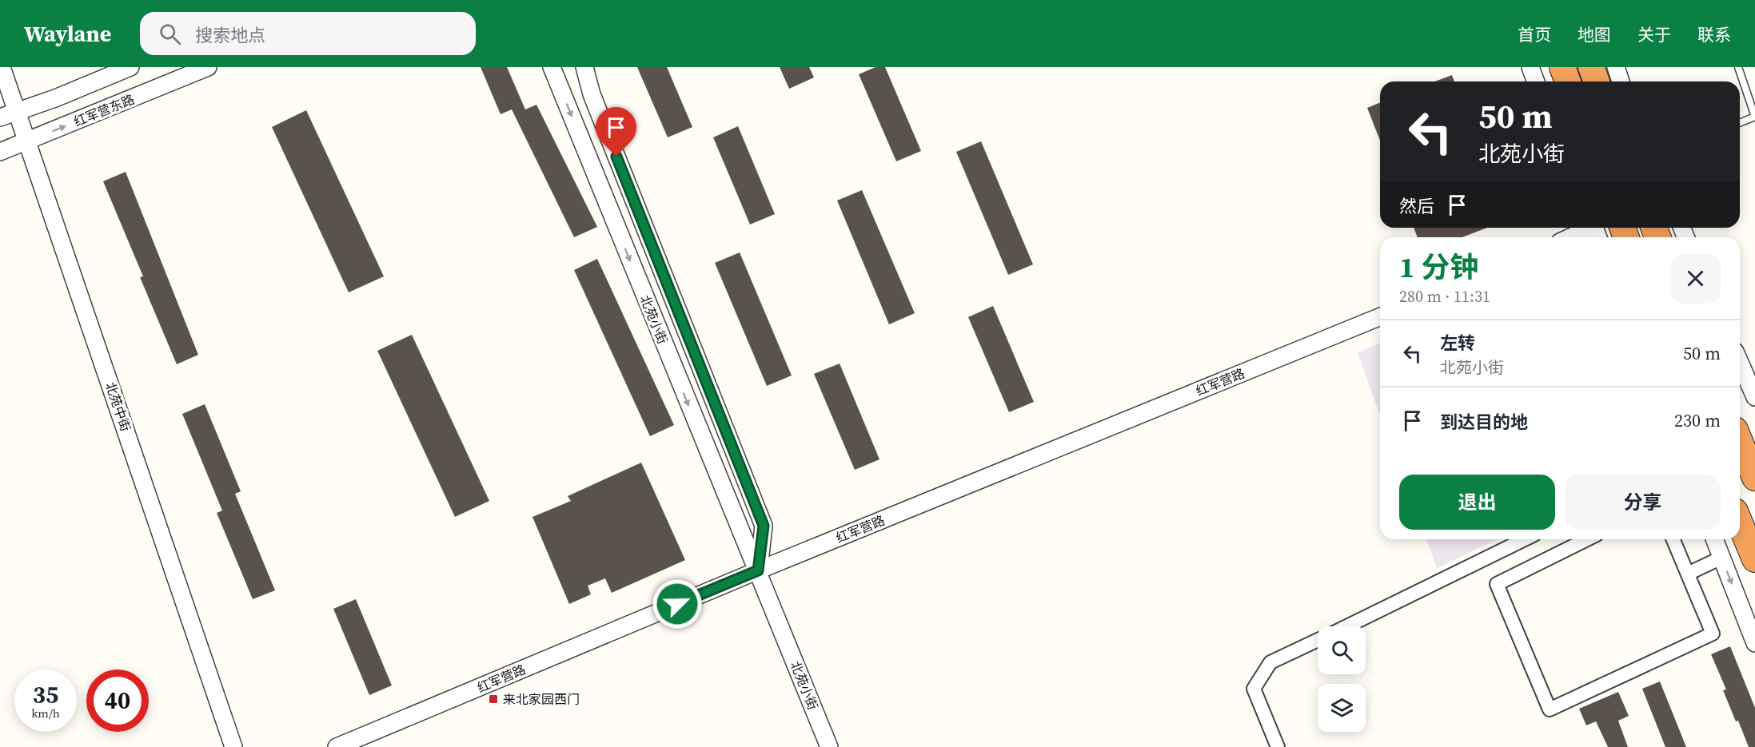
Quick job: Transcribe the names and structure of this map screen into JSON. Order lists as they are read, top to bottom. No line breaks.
{"streets":{"street":["红军营东路","北苑小街","红军营路","北苑中街"]},"crossings":[["红军营东路","北苑中街"],["北苑小街","红军营路"]],"places":{"transit":["来北家园西门"]},"page":{"header":"Waylane","search":"搜索地点","nav":["首页","地图","关于","联系"],"turn":["50 m","北苑小街"],"then":"然后","heading":["1 分钟","280 m · 11:31"],"list":[{"name":"左转","note":"北苑小街","value":"50 m"},{"name":"到达目的地","value":"230 m"}],"buttons":["退出","分享"],"speed":"35 km/h","limit":"40"}}
